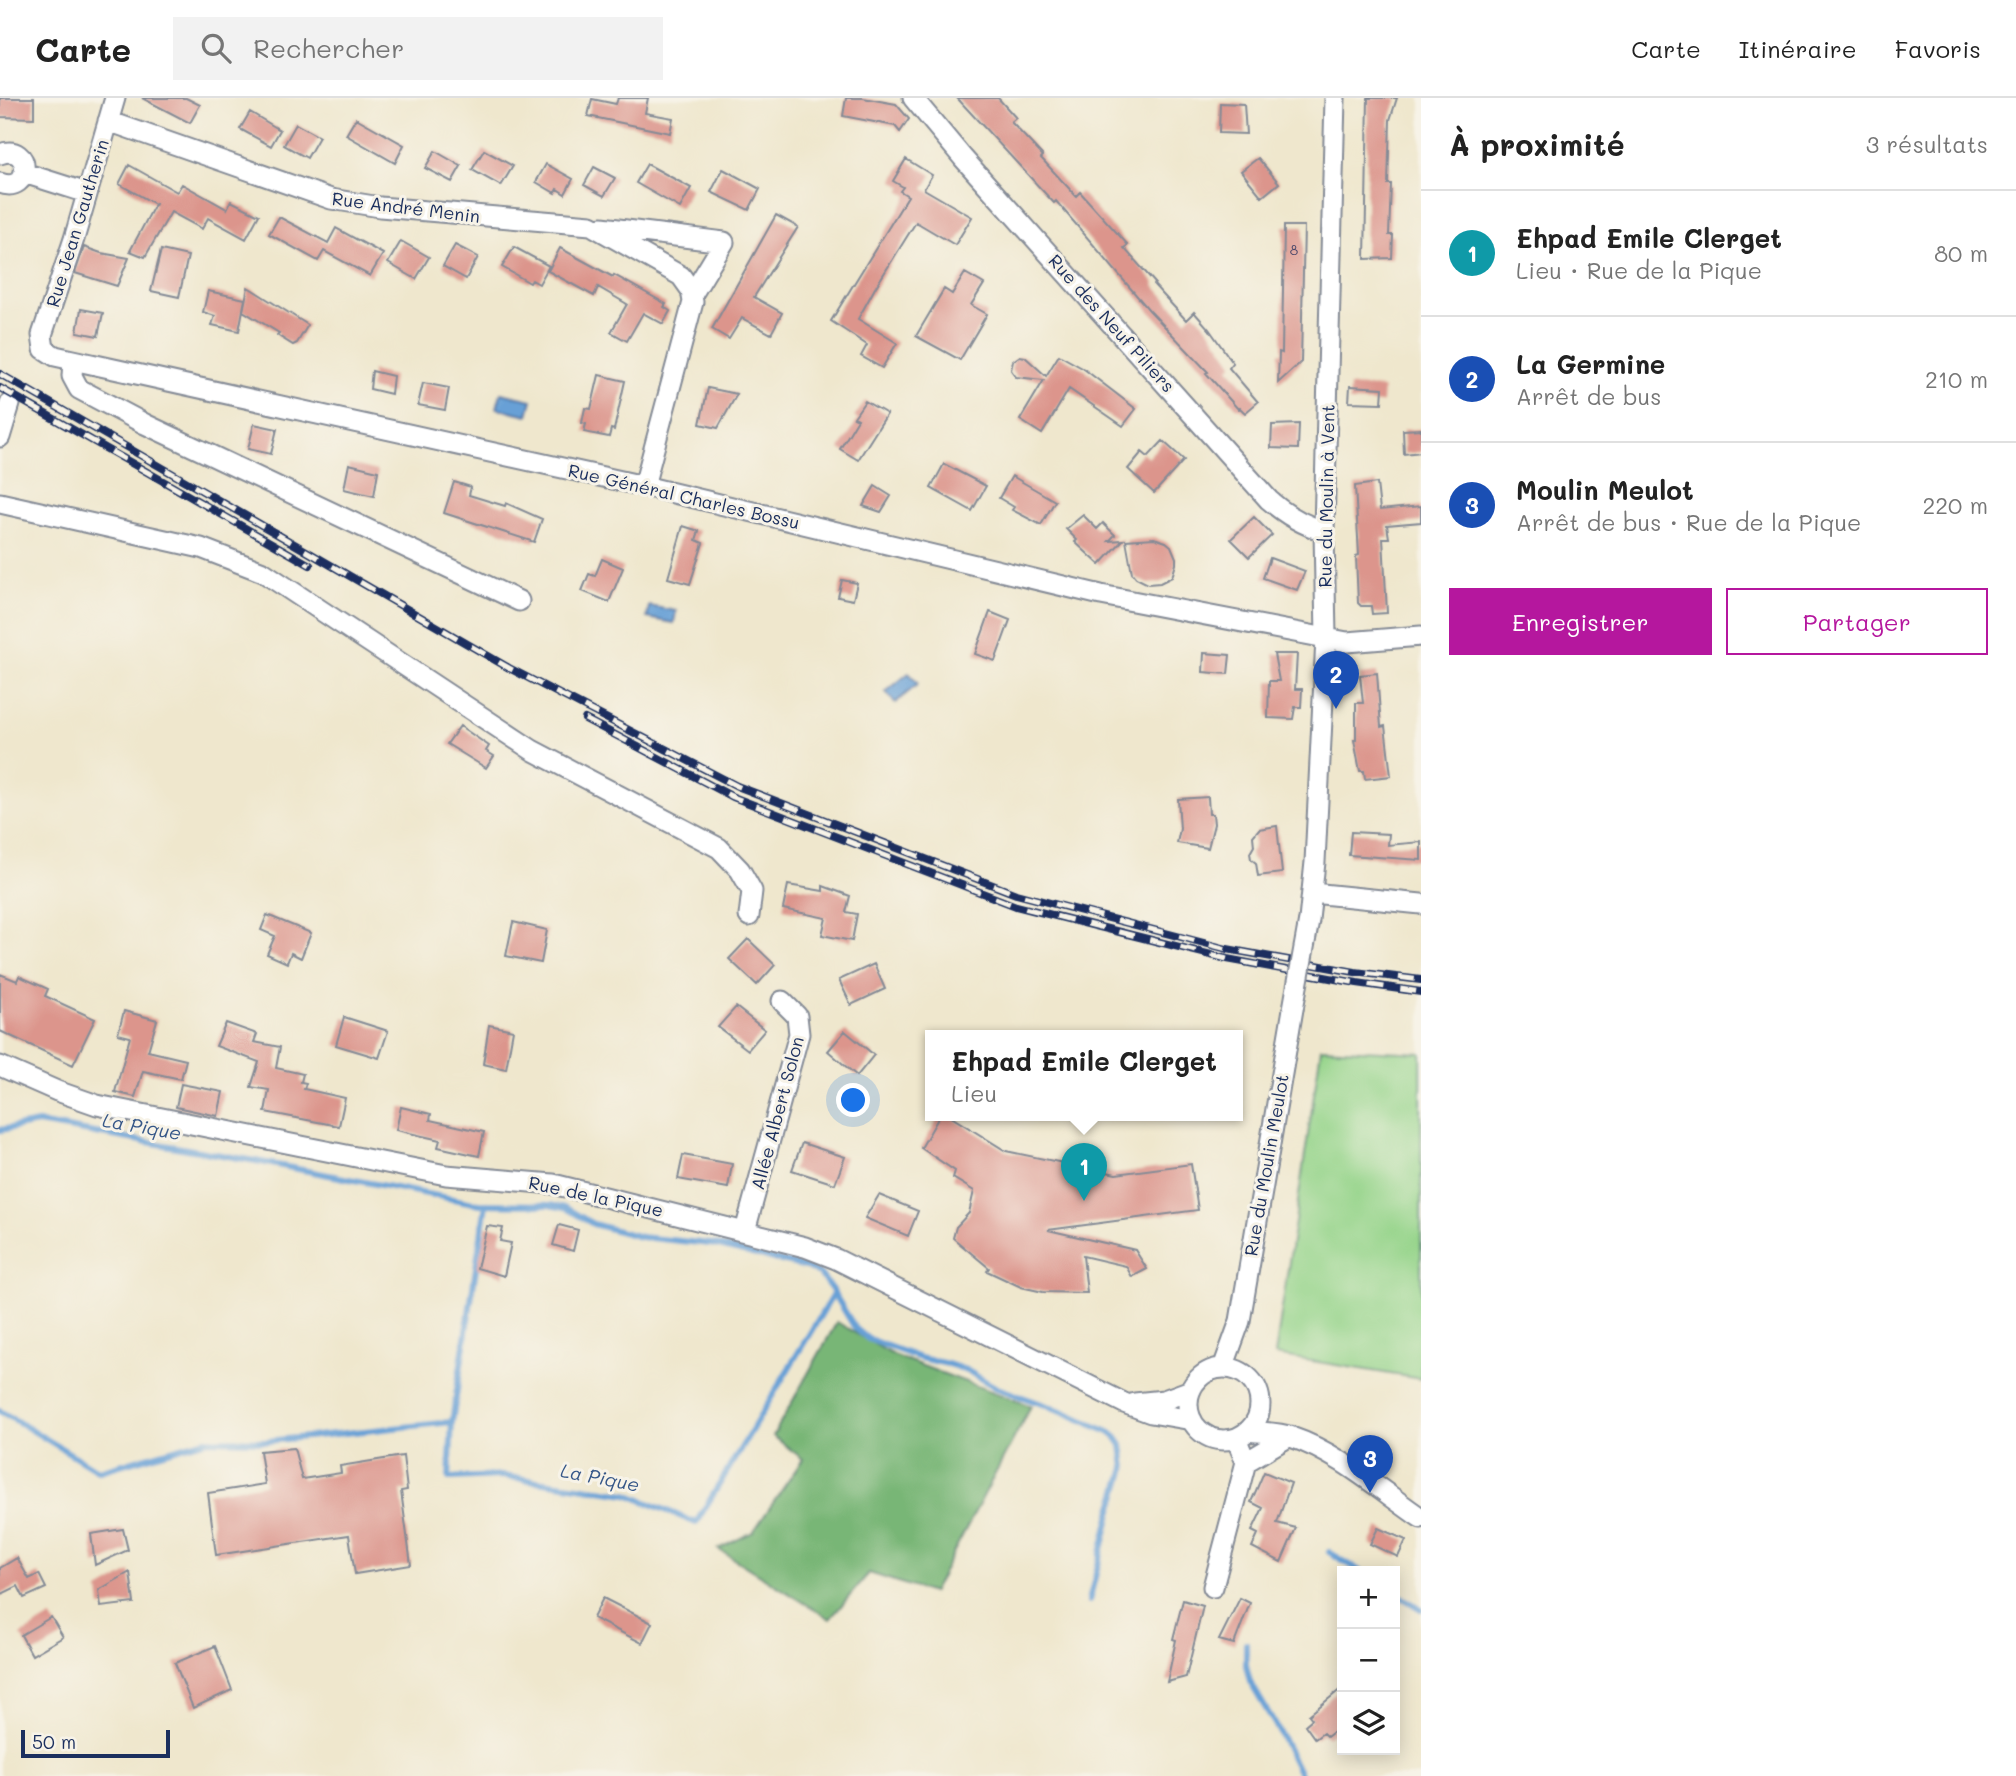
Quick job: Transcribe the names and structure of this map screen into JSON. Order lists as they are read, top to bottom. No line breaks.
{"streets":{"street":["Rue André Menin","Rue Jean Gautherin","Rue des Neuf Piliers","Rue Général Charles Bossu","Rue du Moulin à Vent","Allée Albert Solon","Rue du Moulin Meulot","Rue de la Pique"]},"crossings":[["Rue André Menin","Rue Jean Gautherin"],["Rue André Menin","Rue Général Charles Bossu"],["Rue Jean Gautherin","Rue Général Charles Bossu"],["Rue des Neuf Piliers","Rue du Moulin à Vent"],["Rue Général Charles Bossu","Rue du Moulin à Vent"],["Rue du Moulin à Vent","Rue du Moulin Meulot"],["Allée Albert Solon","Rue de la Pique"],["Rue du Moulin Meulot","Rue de la Pique"]],"water":["La Pique"],"house_numbers":["8"],"scale_bar":"50 m","page":{"header":"Carte","search":"Rechercher","nav":["Carte","Itinéraire","Favoris"],"heading":["À proximité","3 résultats"],"list":[{"mark":"1","name":"Ehpad Emile Clerget","note":"Lieu · Rue de la Pique","value":"80 m"},{"mark":"2","name":"La Germine","note":"Arrêt de bus","value":"210 m"},{"mark":"3","name":"Moulin Meulot","note":"Arrêt de bus · Rue de la Pique","value":"220 m"}],"buttons":["Enregistrer","Partager"],"pins":["2","1","3"],"popup":["Ehpad Emile Clerget","Lieu"],"map_buttons":["+","−"],"scale":"50 m"}}
